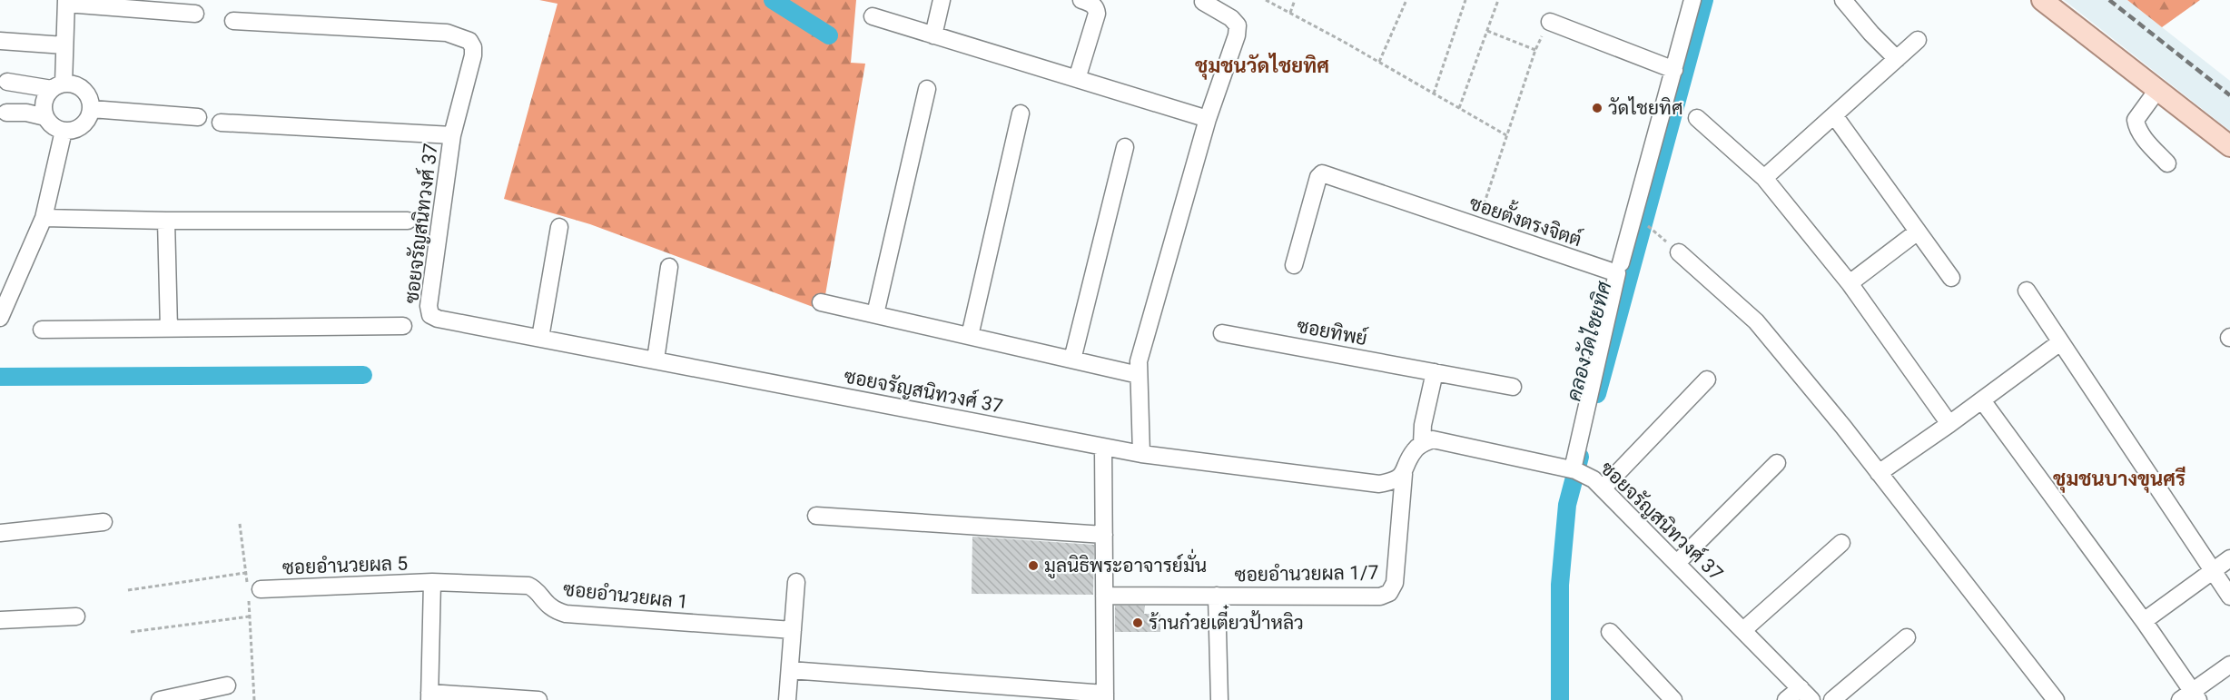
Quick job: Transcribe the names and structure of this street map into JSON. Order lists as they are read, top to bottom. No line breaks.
{"streets":{"street":["ซอยตั้งตรงจิตต์","ซอยจรัญสนิทวงศ์ 37","ซอยทิพย์","ซอยอำนวยผล 5","ซอยอำนวยผล 1/7","ซอยอำนวยผล 1"]},"crossings":[["ซอยตั้งตรงจิตต์","ซอยจรัญสนิทวงศ์ 37"],["ซอยจรัญสนิทวงศ์ 37","ซอยอำนวยผล 1/7"],["ซอยอำนวยผล 5","ซอยอำนวยผล 1"]],"districts":["ชุมชนวัดไชยทิศ","ชุมชนบางขุนศรี"],"water":["คลองวัดไชยทิศ"],"places":["วัดไชยทิศ","มูลนิธิพระอาจารย์มั่น","ร้านก๋วยเตี๋ยวป้าหลิว"]}
